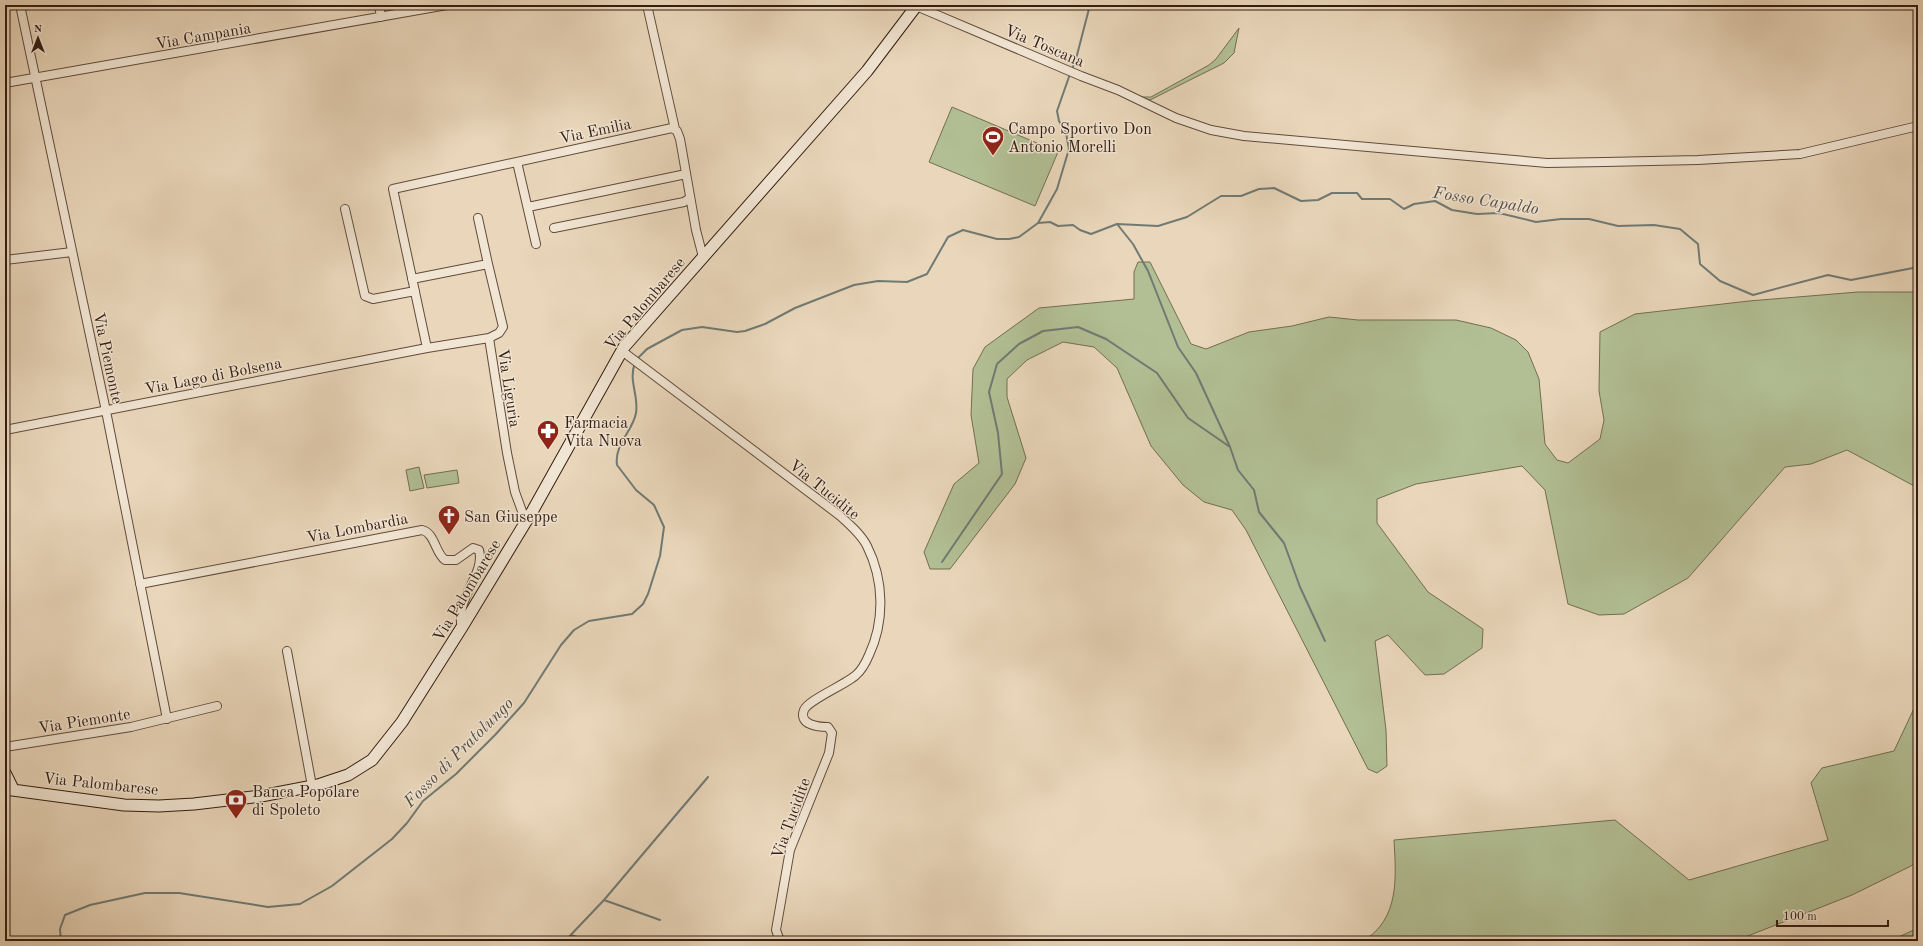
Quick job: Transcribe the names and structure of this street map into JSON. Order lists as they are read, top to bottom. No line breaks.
{"streets":{"main road":["Via Palombarese"],"street":["Via Campania","Via Toscana","Via Emilia","Via Piemonte","Via Lago di Bolsena","Via Liguria","Via Tucidite","Via Lombardia"]},"crossings":[["Via Campania","Via Piemonte"],["Via Toscana","Via Palombarese"],["Via Palombarese","Via Liguria"],["Via Palombarese","Via Tucidite"],["Via Palombarese","Via Lombardia"],["Via Piemonte","Via Lago di Bolsena"],["Via Piemonte","Via Lombardia"],["Via Lago di Bolsena","Via Liguria"]],"water":["Fosso Capaldo","Fosso di Pratolungo"],"places":{"sports":["Campo Sportivo Don Antonio Morelli"],"pharmacy":["Farmacia Vita Nuova"],"church":["San Giuseppe"],"bank":["Banca Popolare di Spoleto"]},"scale_bar":"100 m","north":"top"}
